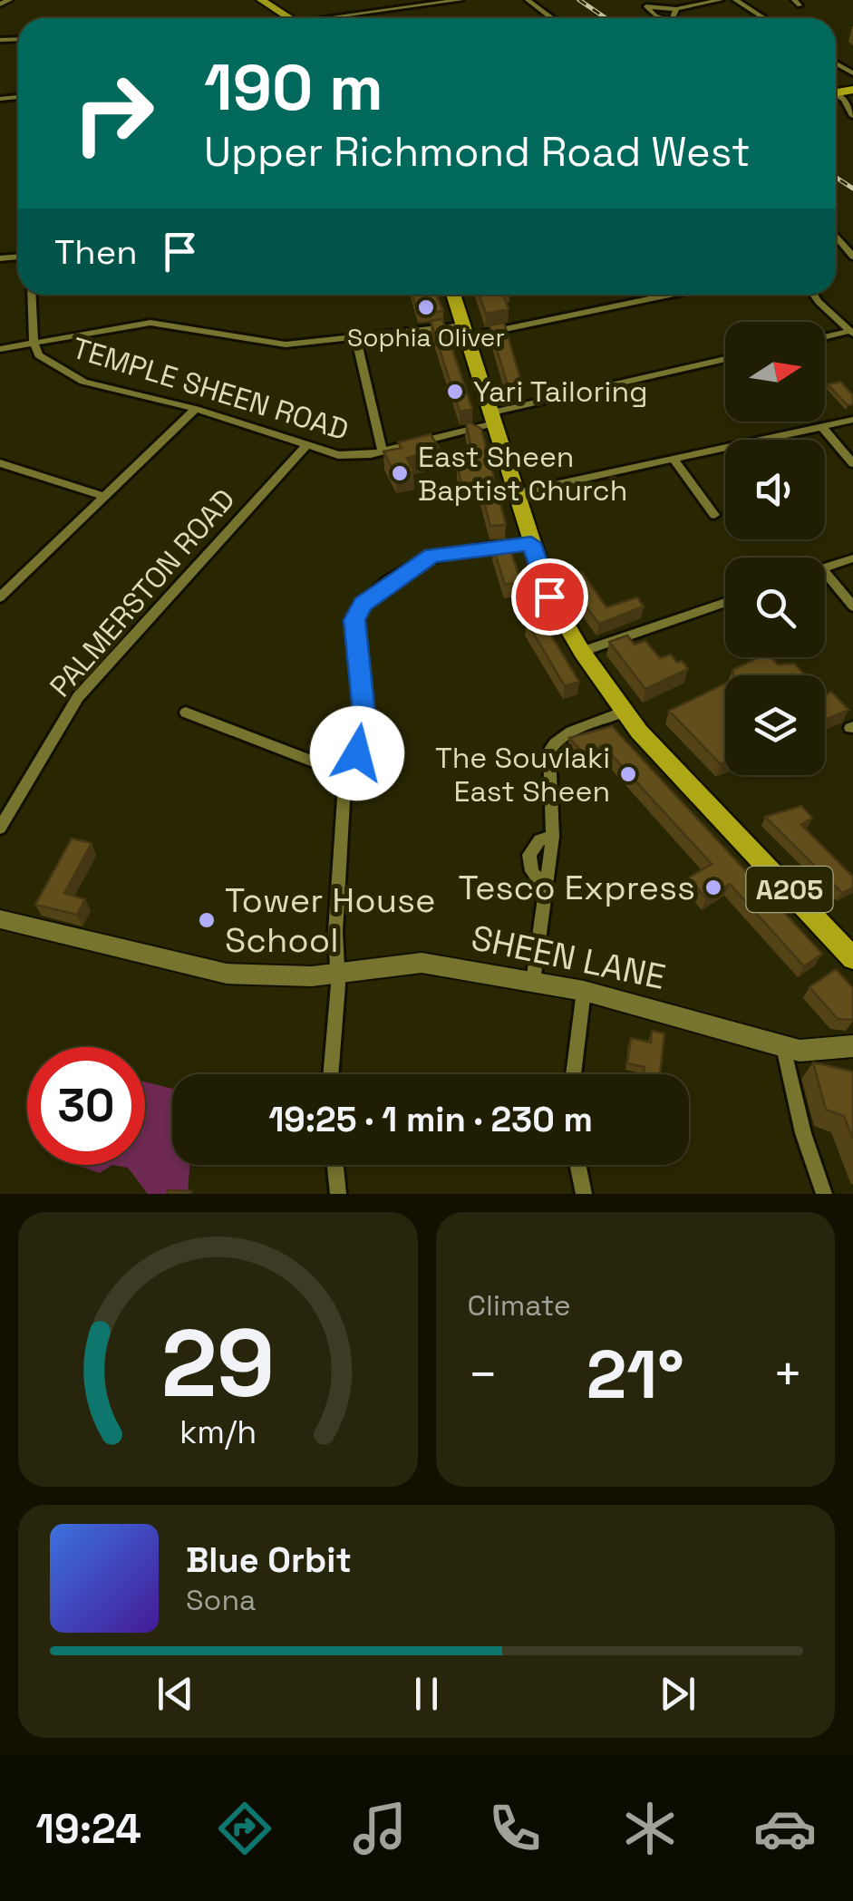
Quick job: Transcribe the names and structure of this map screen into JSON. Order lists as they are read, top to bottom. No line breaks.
{"streets":{"highway":["A205"],"main road":["SHEEN LANE"],"street":["TEMPLE SHEEN ROAD","PALMERSTON ROAD"]},"crossings":[["TEMPLE SHEEN ROAD","PALMERSTON ROAD"],["TEMPLE SHEEN ROAD","A205"]],"places":["Sophia Oliver","Yari Tailoring","East Sheen Baptist Church","The Souvlaki East Sheen","Tesco Express","Tower House School"],"north":"right","page":{"turn":["190 m","Upper Richmond Road West"],"then":"Then","limit":"30","trip":"19:25 · 1 min · 230 m","tile":"Climate","heat":["−","21°","+"],"song":["Blue Orbit","Sona"],"tabs":"19:24","gauge":["29","km/h"]}}
